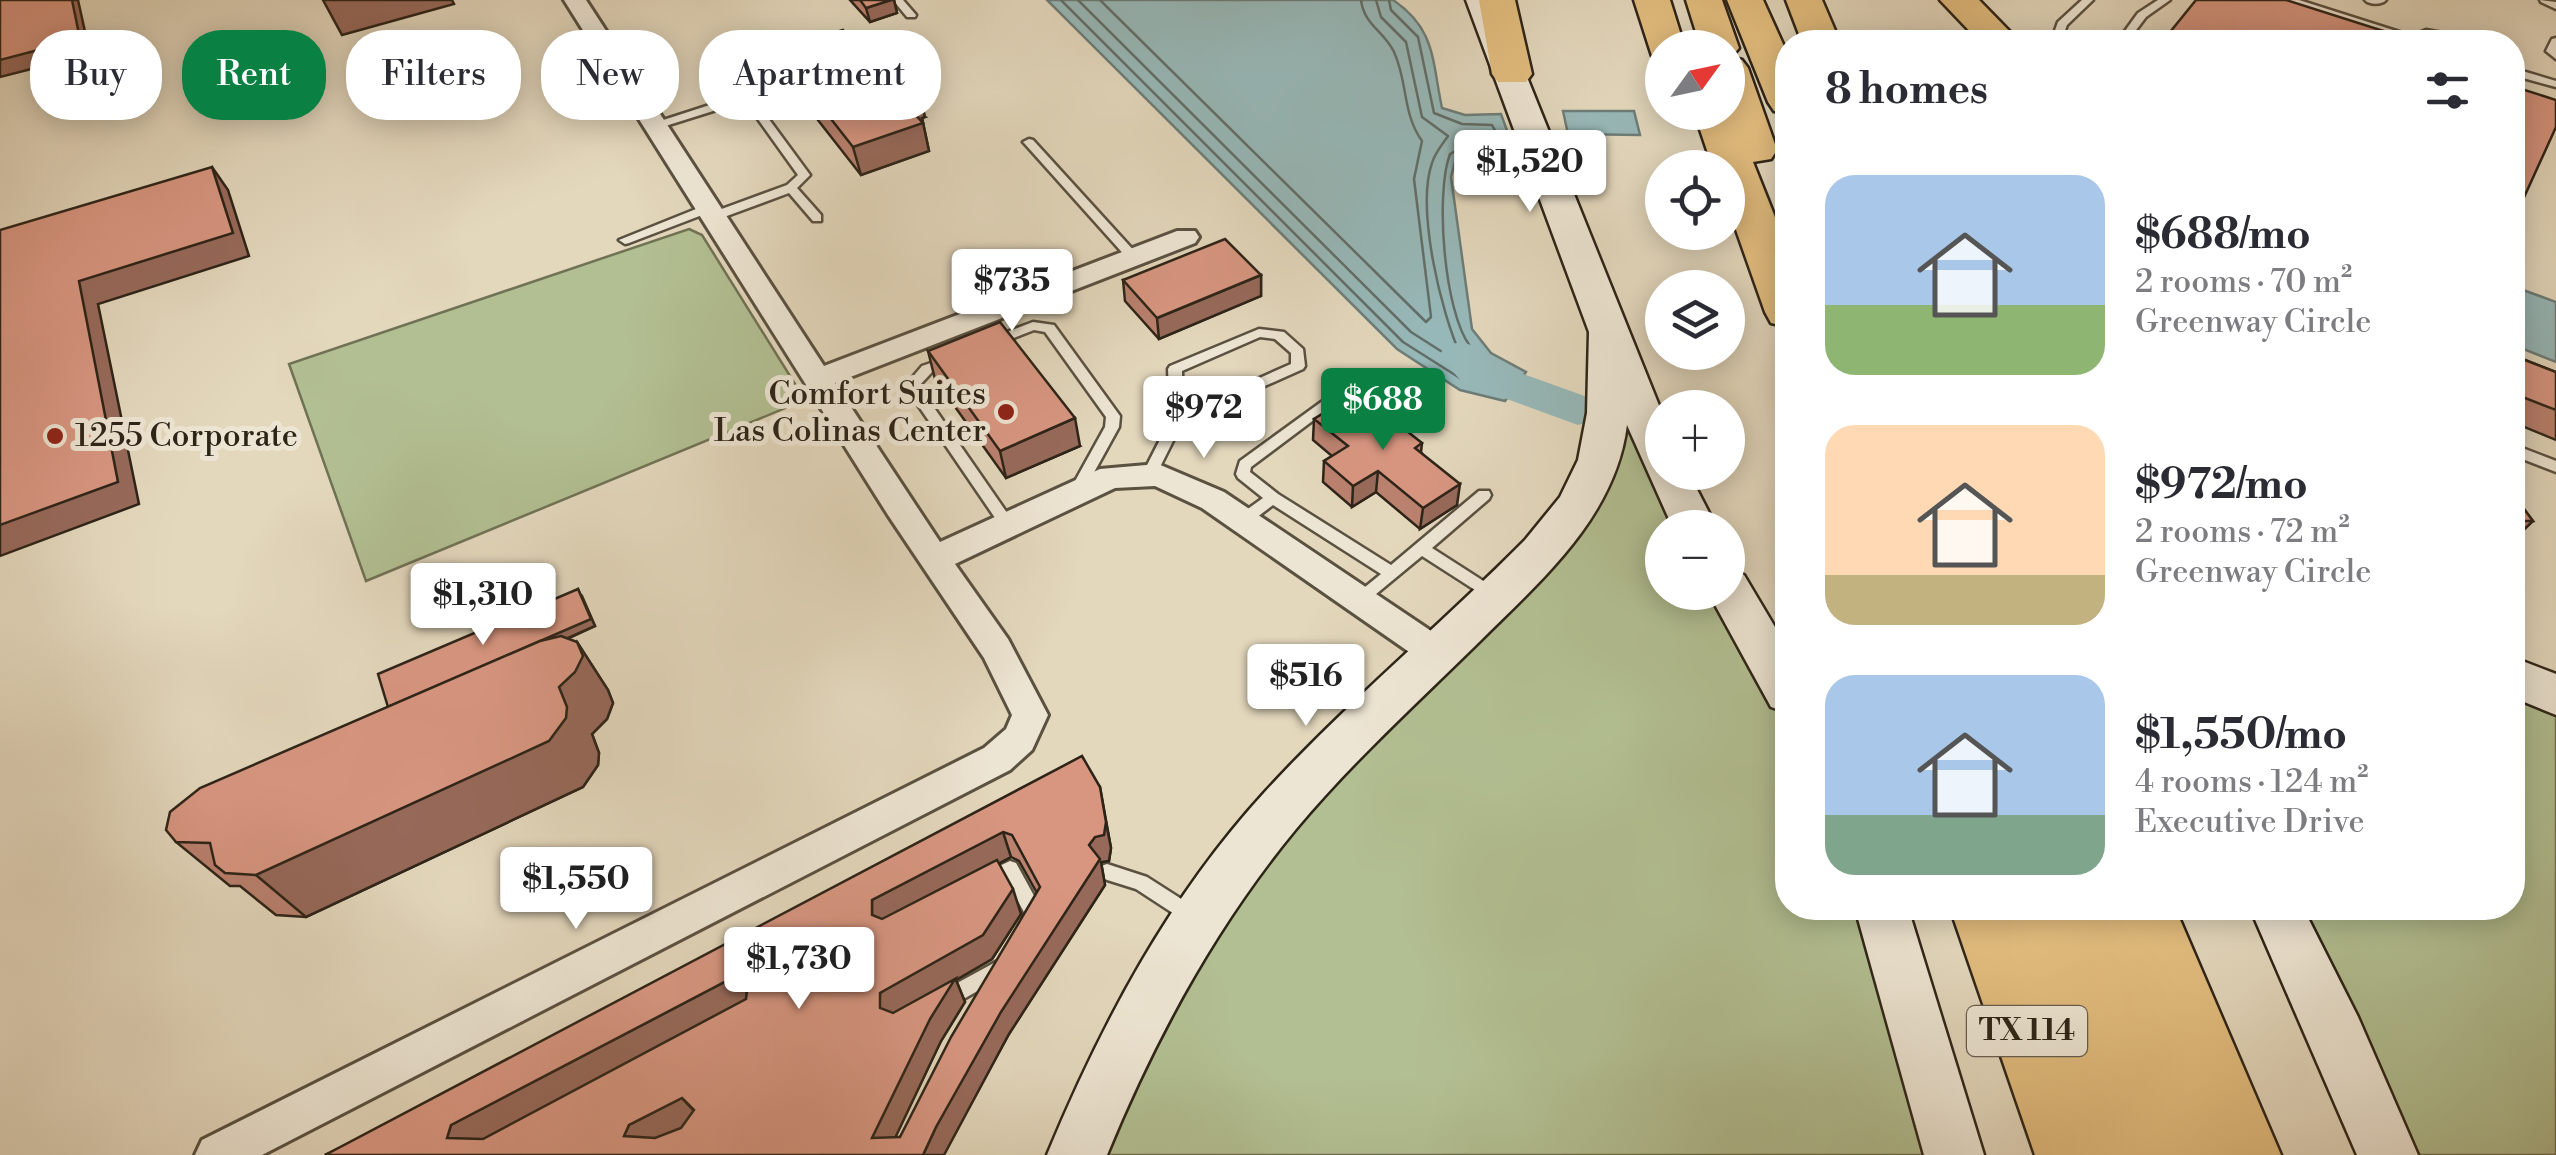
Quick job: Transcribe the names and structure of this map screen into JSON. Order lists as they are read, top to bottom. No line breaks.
{"streets":{"highway":["TX 114"]},"places":["Comfort Suites Las Colinas Center","1255 Corporate"],"north":"top right","page":{"map_buttons":["+","−"],"chip":["Buy","Rent","Filters","New","Apartment"],"heading":"8 homes","price":["$1,520","$735","$688","$972","$1,310","$516","$1,550","$1,730"],"list":[{"name":"$688/mo","note":"2 rooms · 70 m² · Greenway Circle"},{"name":"$972/mo","note":"2 rooms · 72 m² · Greenway Circle"},{"name":"$1,550/mo","note":"4 rooms · 124 m² · Executive Drive"}]}}
